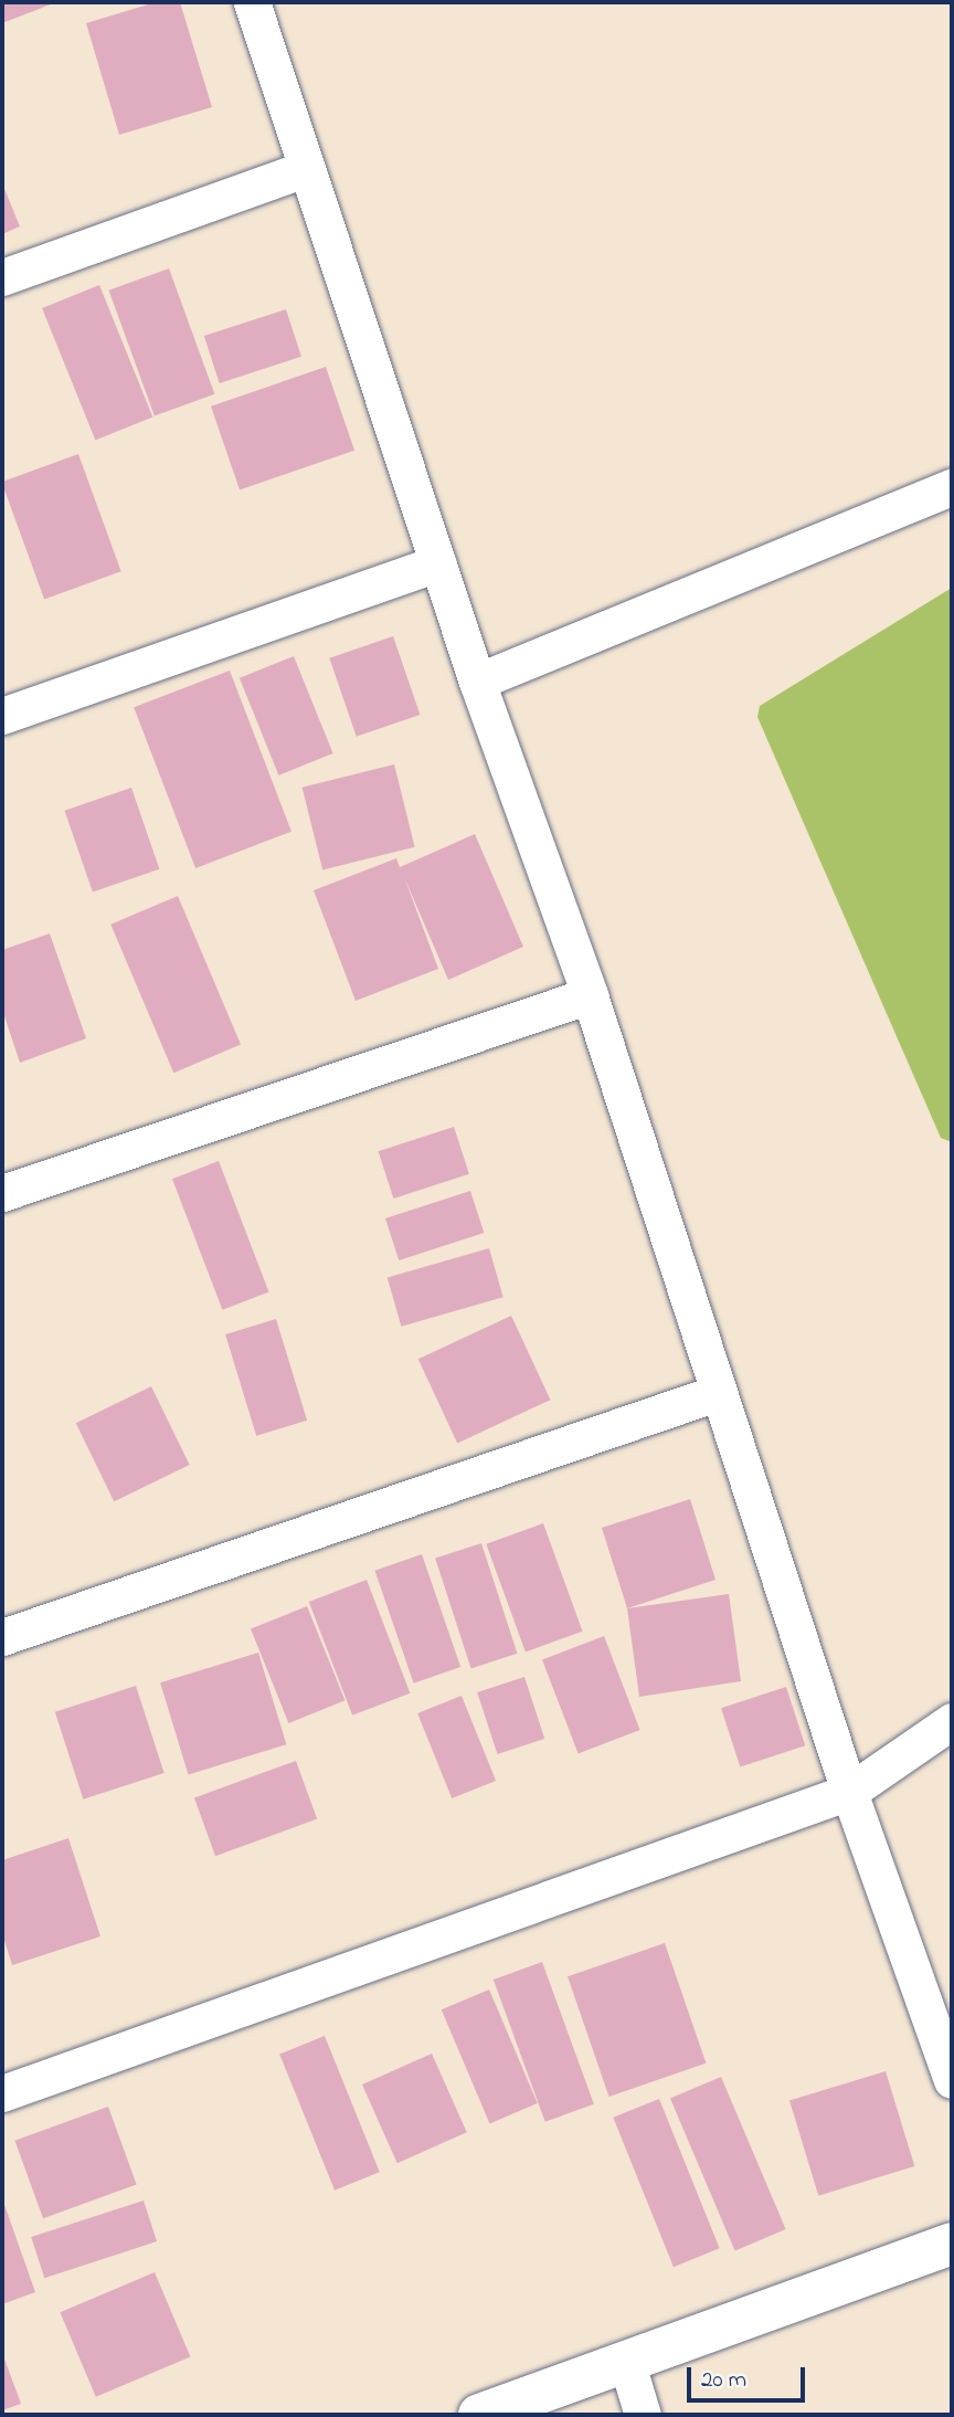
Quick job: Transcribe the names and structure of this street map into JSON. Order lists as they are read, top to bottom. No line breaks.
{"scale_bar":"20 m"}
